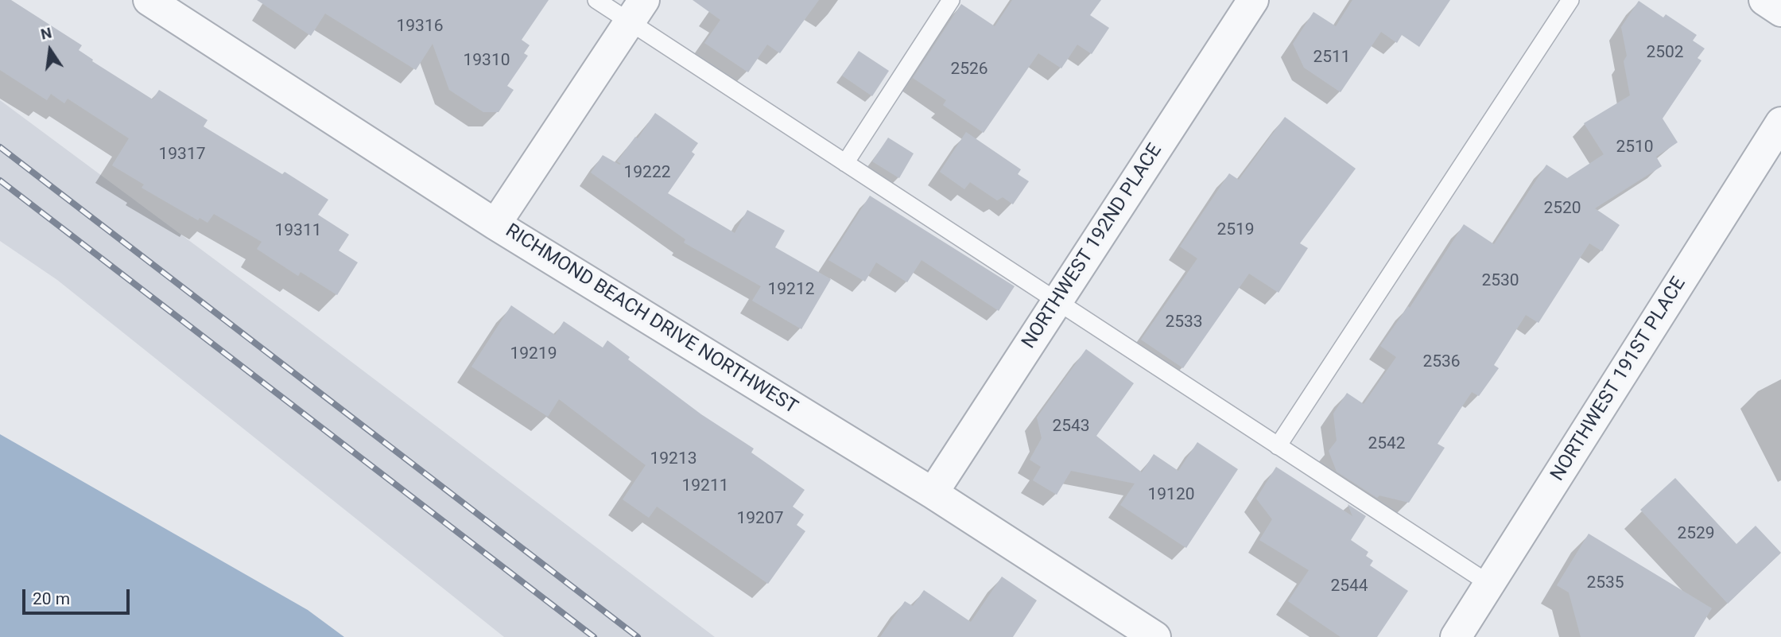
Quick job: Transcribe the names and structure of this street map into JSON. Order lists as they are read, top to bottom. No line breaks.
{"streets":{"street":["NORTHWEST 192ND PLACE","RICHMOND BEACH DRIVE NORTHWEST","NORTHWEST 191ST PLACE"]},"crossings":[["NORTHWEST 192ND PLACE","RICHMOND BEACH DRIVE NORTHWEST"]],"house_numbers":["19316","2502","2511","19310","2526","2510","19317","19222","2520","2519","19311","2530","19212","2533","19219","2536","2543","2542","19213","19211","19120","19207","2529","2535","2544"],"scale_bar":"20 m","north":"top"}
